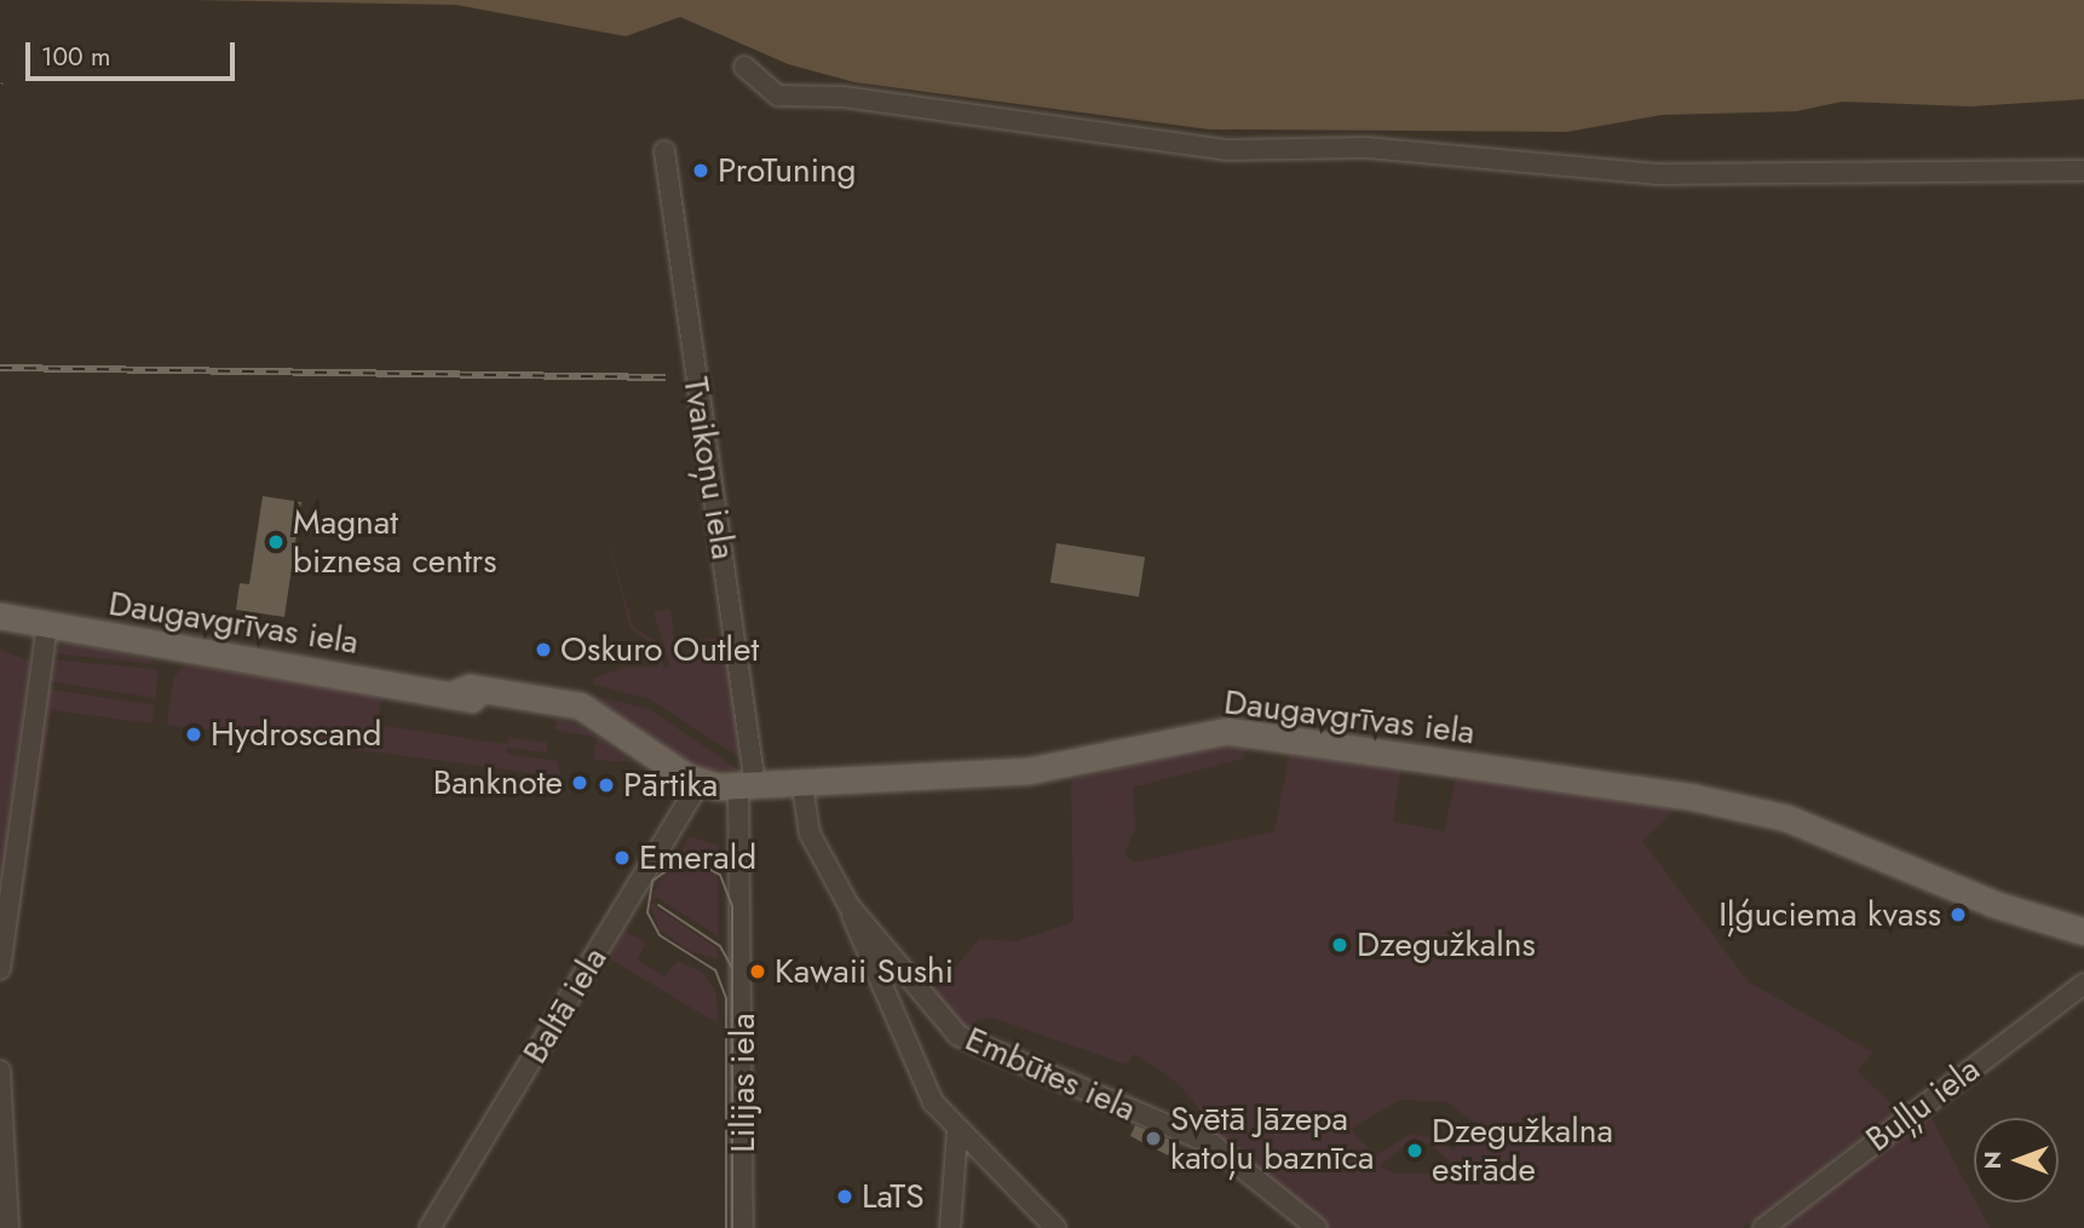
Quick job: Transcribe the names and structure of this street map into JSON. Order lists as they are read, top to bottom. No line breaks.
{"streets":{"main road":["Daugavgrīvas iela"],"street":["Tvaikoņu iela","Baltā iela","Embūtes iela","Lilijas iela","Buļļu iela"]},"crossings":[["Tvaikoņu iela","Daugavgrīvas iela"],["Tvaikoņu iela","Lilijas iela"],["Daugavgrīvas iela","Baltā iela"],["Daugavgrīvas iela","Embūtes iela"],["Daugavgrīvas iela","Lilijas iela"]],"places":["ProTuning","Magnat biznesa centrs","Oskuro Outlet","Hydroscand","Banknote","Pārtika","Emerald","Iļģuciema kvass","Dzegužkalns","Kawaii Sushi","Svētā Jāzepa katoļu baznīca","Dzegužkalna estrāde","LaTS"],"scale_bar":"100 m","north":"left"}
